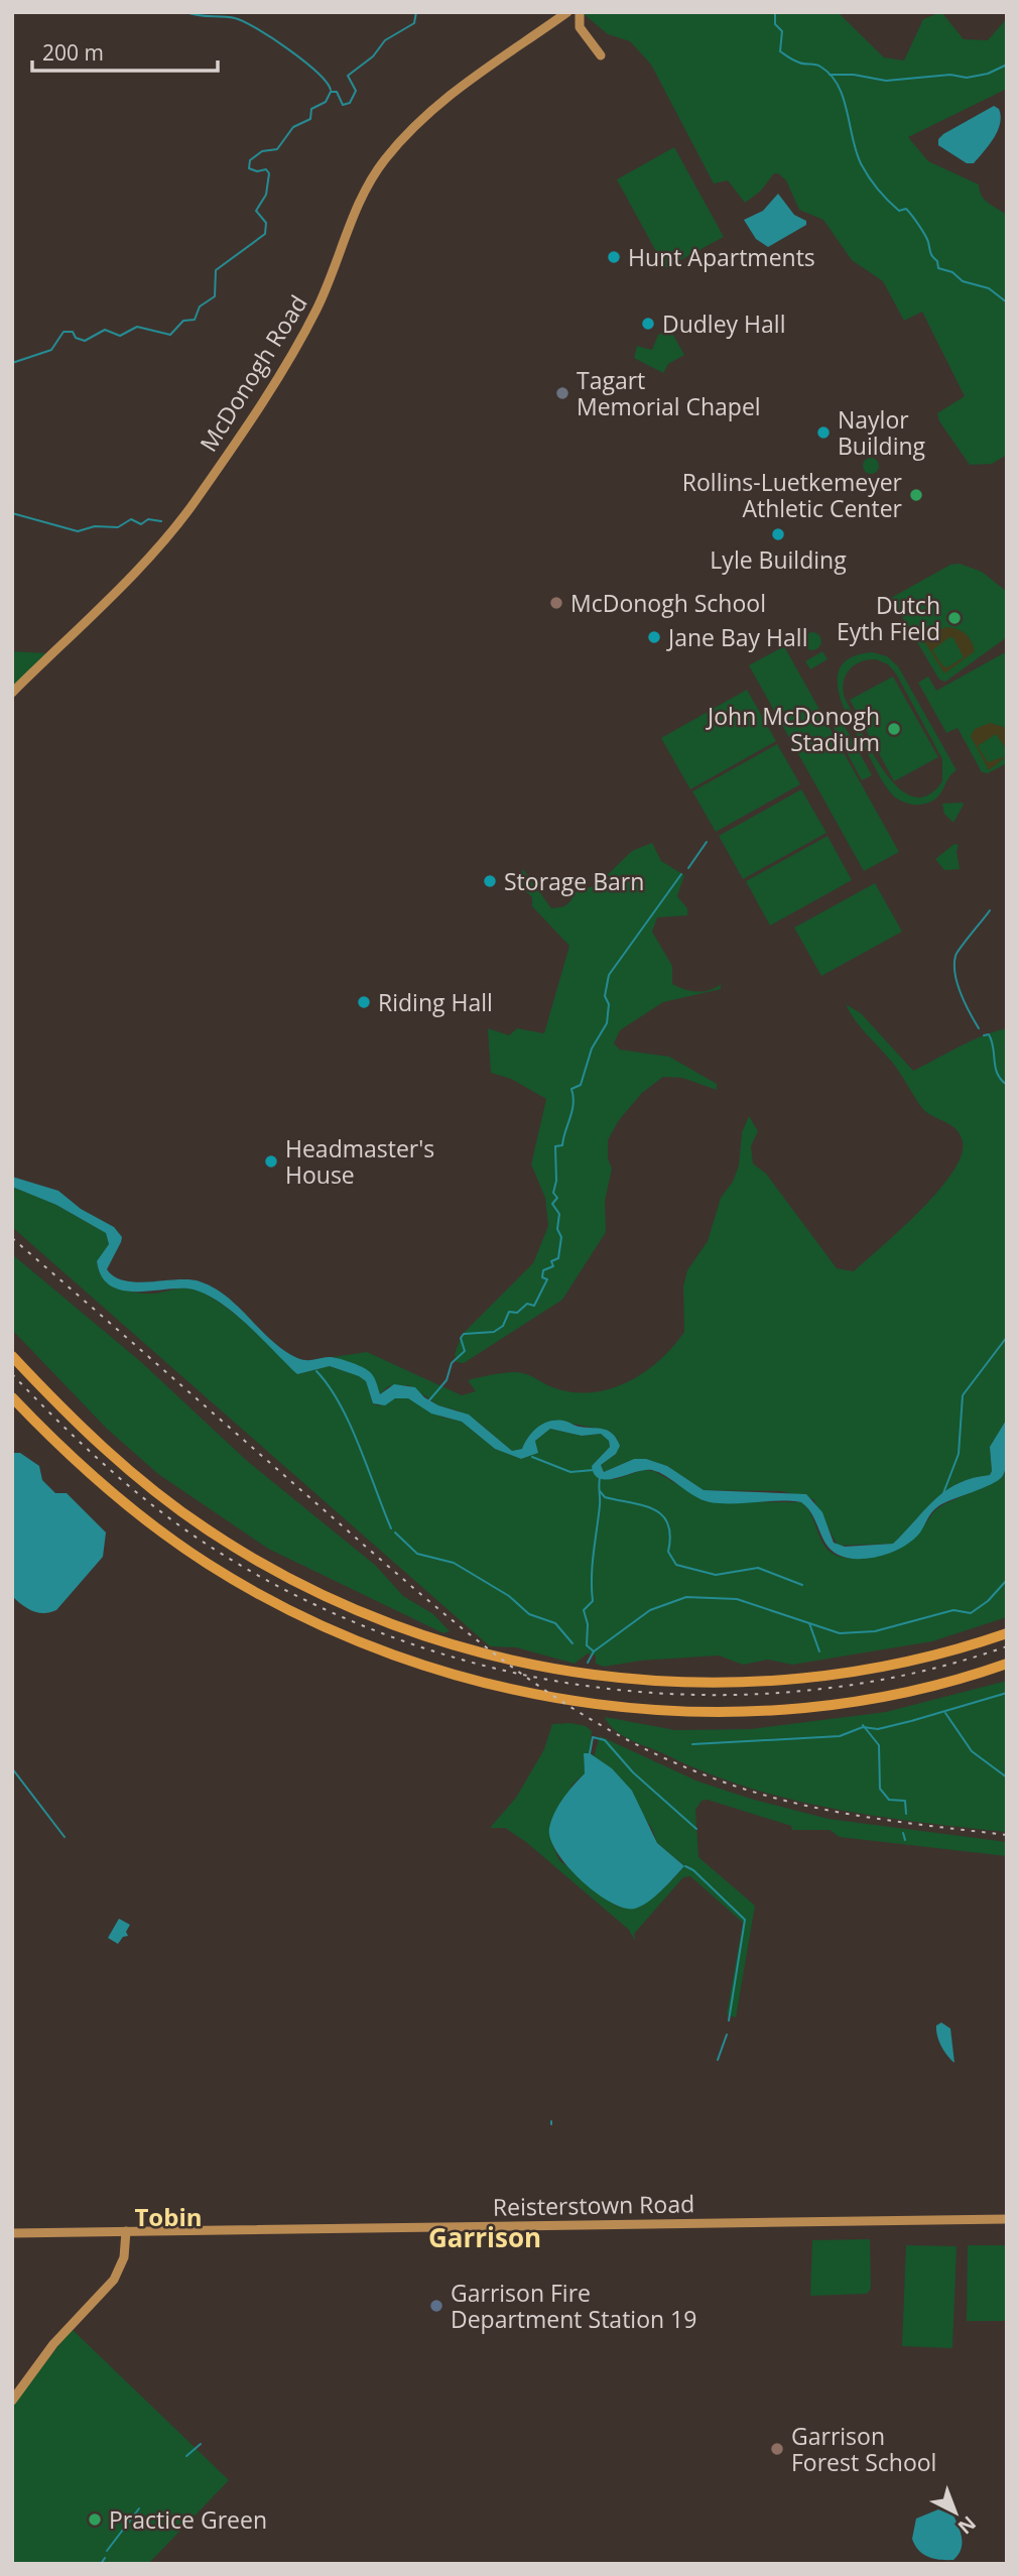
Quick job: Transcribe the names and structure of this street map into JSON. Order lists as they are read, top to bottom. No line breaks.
{"streets":{"main road":["McDonogh Road","Reisterstown Road"]},"districts":["Tobin","Garrison"],"places":["Hunt Apartments","Dudley Hall","Tagart Memorial Chapel","Naylor Building","Rollins-Luetkemeyer Athletic Center","Lyle Building","McDonogh School","Dutch Eyth Field","Jane Bay Hall","John McDonogh Stadium","Storage Barn","Riding Hall","Headmaster's House","Garrison Fire Department Station 19","Garrison Forest School","Practice Green"],"scale_bar":"200 m","north":"bottom right"}
